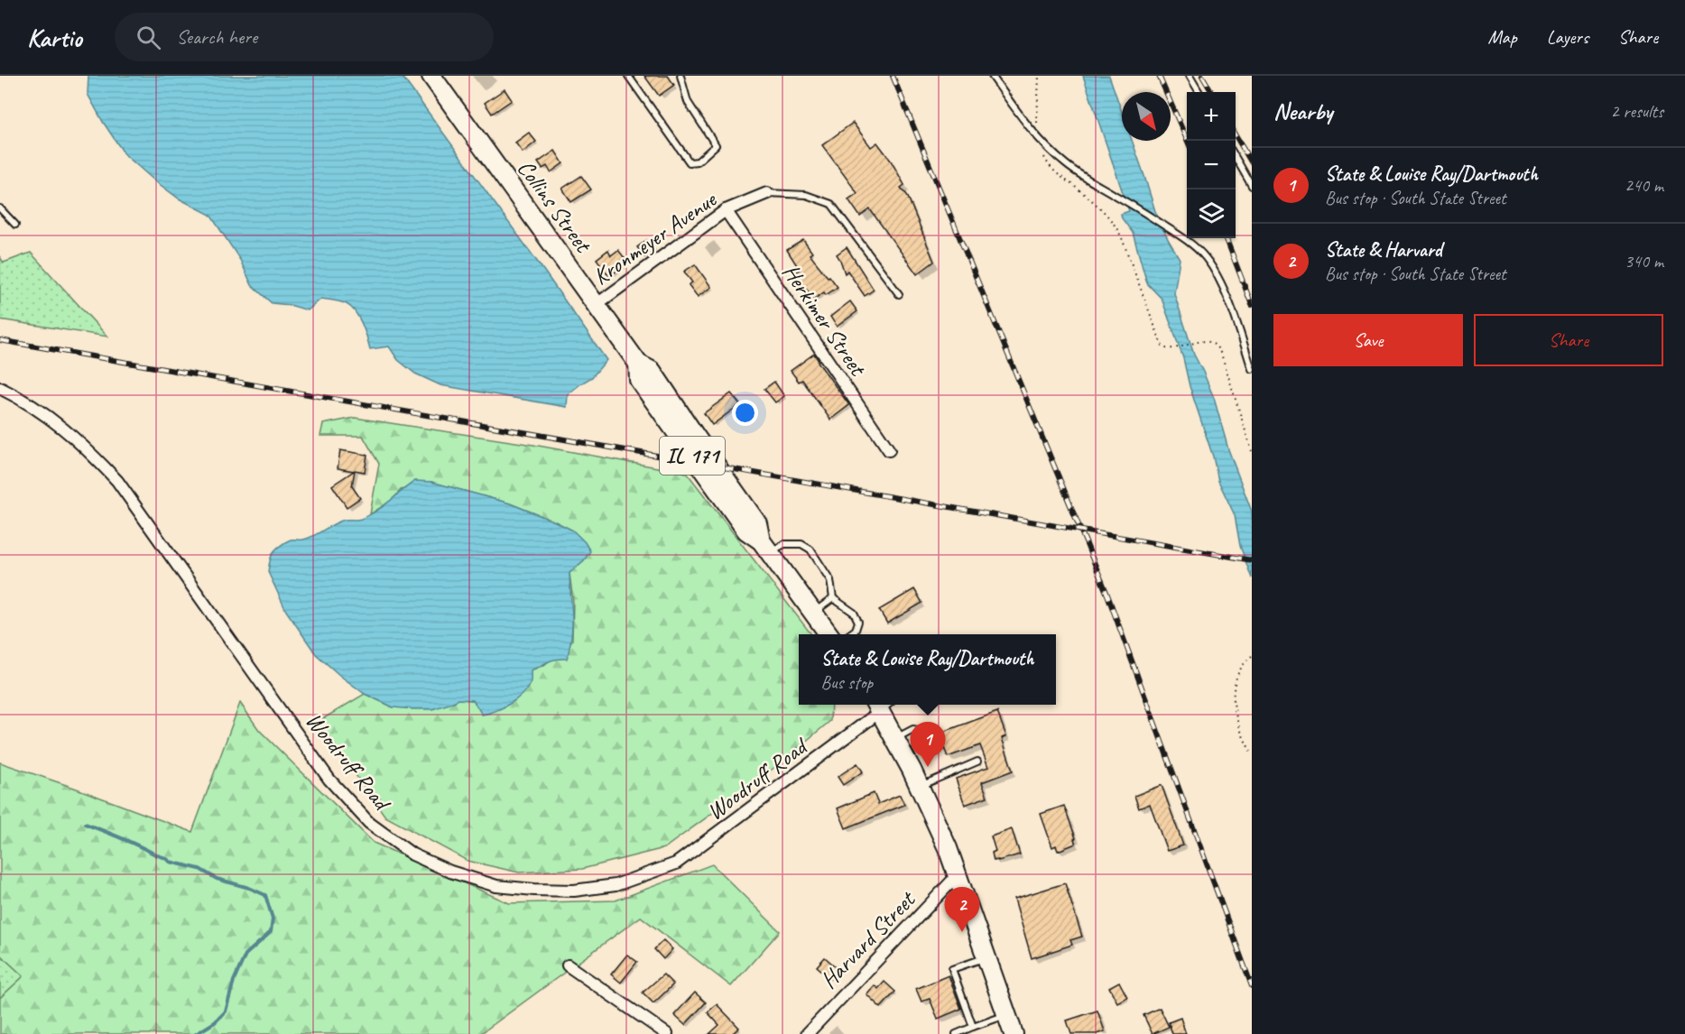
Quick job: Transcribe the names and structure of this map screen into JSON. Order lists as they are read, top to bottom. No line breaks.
{"streets":{"main road":["Collins Street","IL 171"],"street":["Kronmeyer Avenue","Herkimer Street","Woodruff Road","Harvard Street"]},"crossings":[["Collins Street","Kronmeyer Avenue"],["Kronmeyer Avenue","Herkimer Street"]],"north":"bottom right","page":{"header":"Kartio","search":"Search here","nav":["Map","Layers","Share"],"heading":["Nearby","2 results"],"map_buttons":["+","−"],"list":[{"mark":"1","name":"State & Louise Ray/Dartmouth","note":"Bus stop · South State Street","value":"240 m"},{"mark":"2","name":"State & Harvard","note":"Bus stop · South State Street","value":"340 m"}],"buttons":["Save","Share"],"popup":["State & Louise Ray/Dartmouth","Bus stop"],"pins":["1","2"]}}
